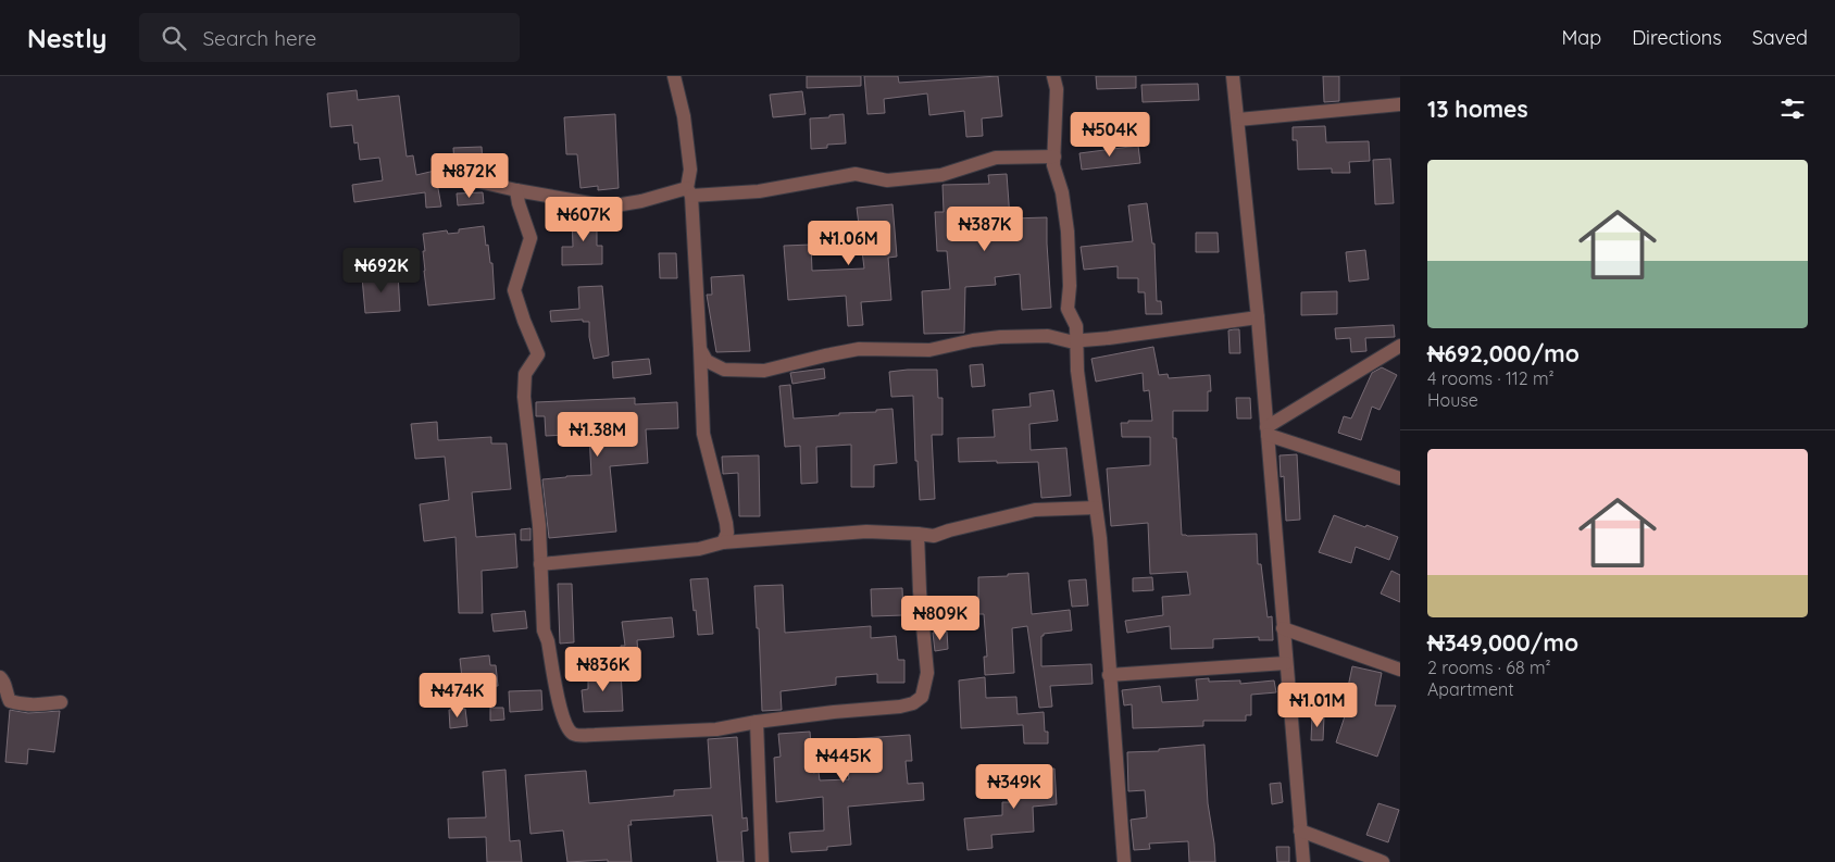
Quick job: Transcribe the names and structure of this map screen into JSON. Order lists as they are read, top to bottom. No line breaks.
{"page":{"header":"Nestly","search":"Search here","nav":["Map","Directions","Saved"],"heading":"13 homes","price":["₦504K","₦872K","₦607K","₦387K","₦1.06M","₦692K","₦1.38M","₦809K","₦836K","₦474K","₦1.01M","₦445K","₦349K"],"list":[{"name":"₦692,000/mo","note":"4 rooms · 112 m² · House"},{"name":"₦349,000/mo","note":"2 rooms · 68 m² · Apartment"}]}}
